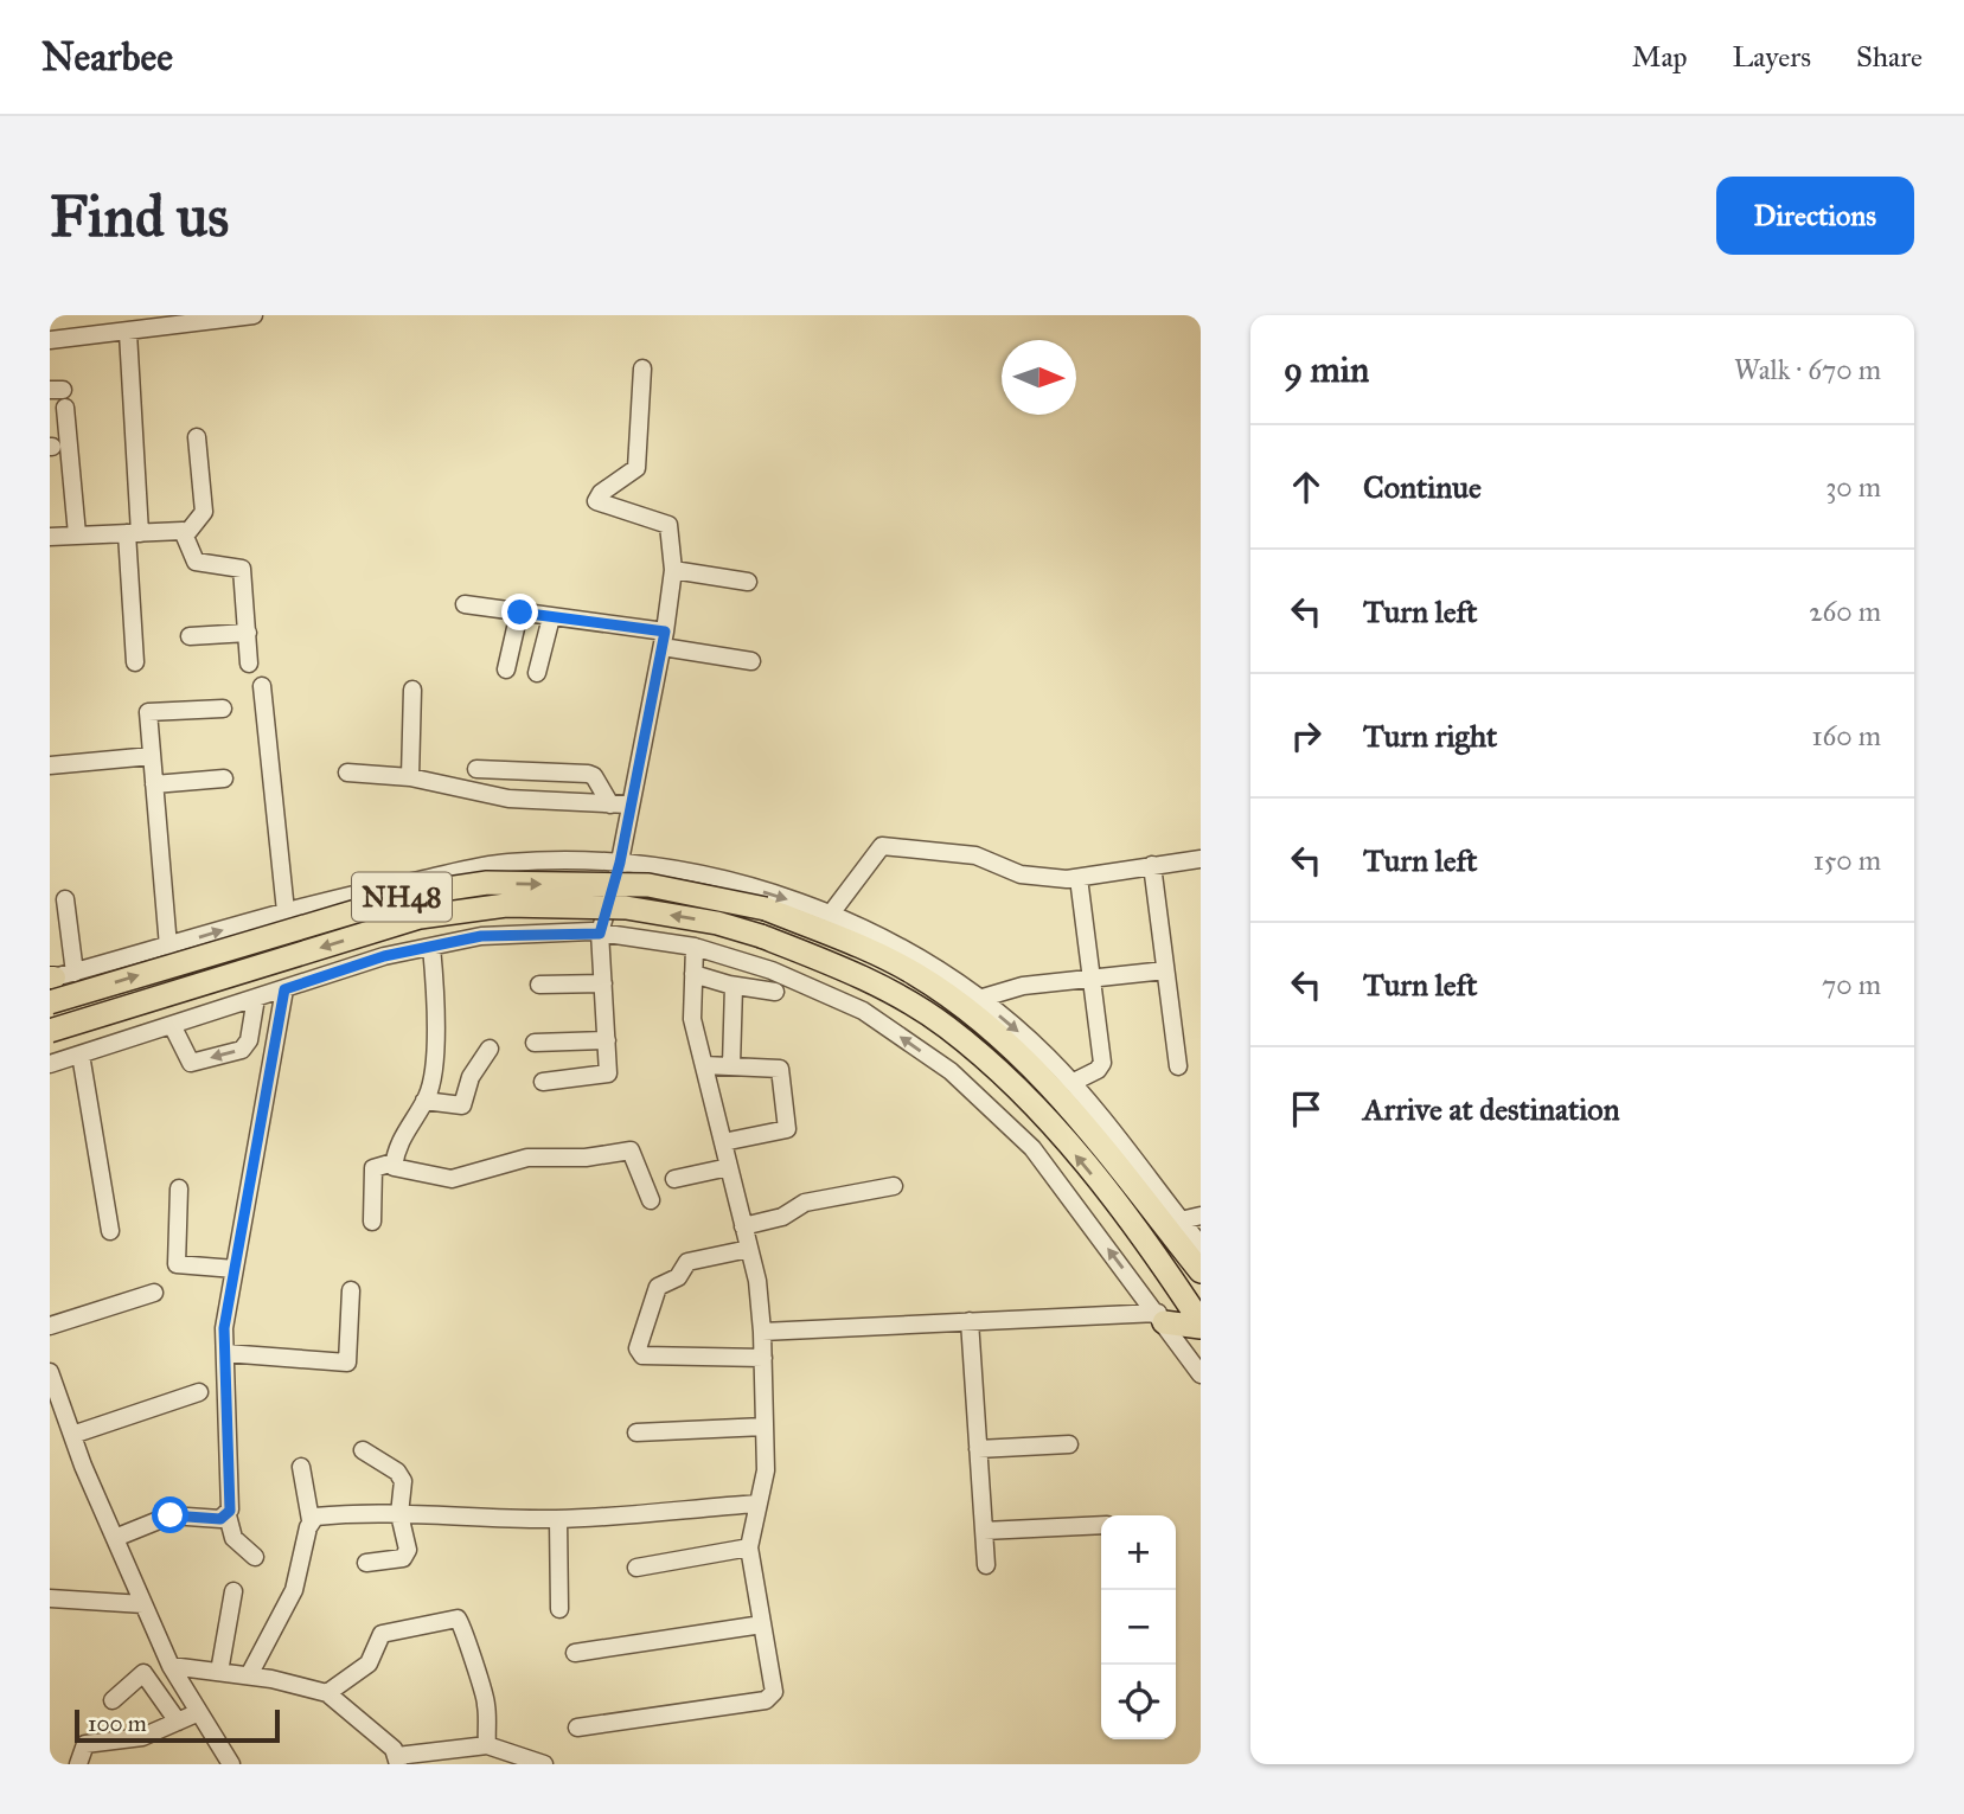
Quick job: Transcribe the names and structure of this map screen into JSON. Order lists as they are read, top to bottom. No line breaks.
{"streets":{"highway":["NH48"]},"scale_bar":"100 m","north":"right","page":{"header":"Nearbee","nav":["Map","Layers","Share"],"buttons":"Directions","title":"Find us","heading":["9 min","Walk · 670 m"],"list":[["Continue","30 m"],["Turn left","260 m"],["Turn right","160 m"],["Turn left","150 m"],["Turn left","70 m"],"Arrive at destination"],"map_buttons":["+","−"],"scale":"100 m"}}
